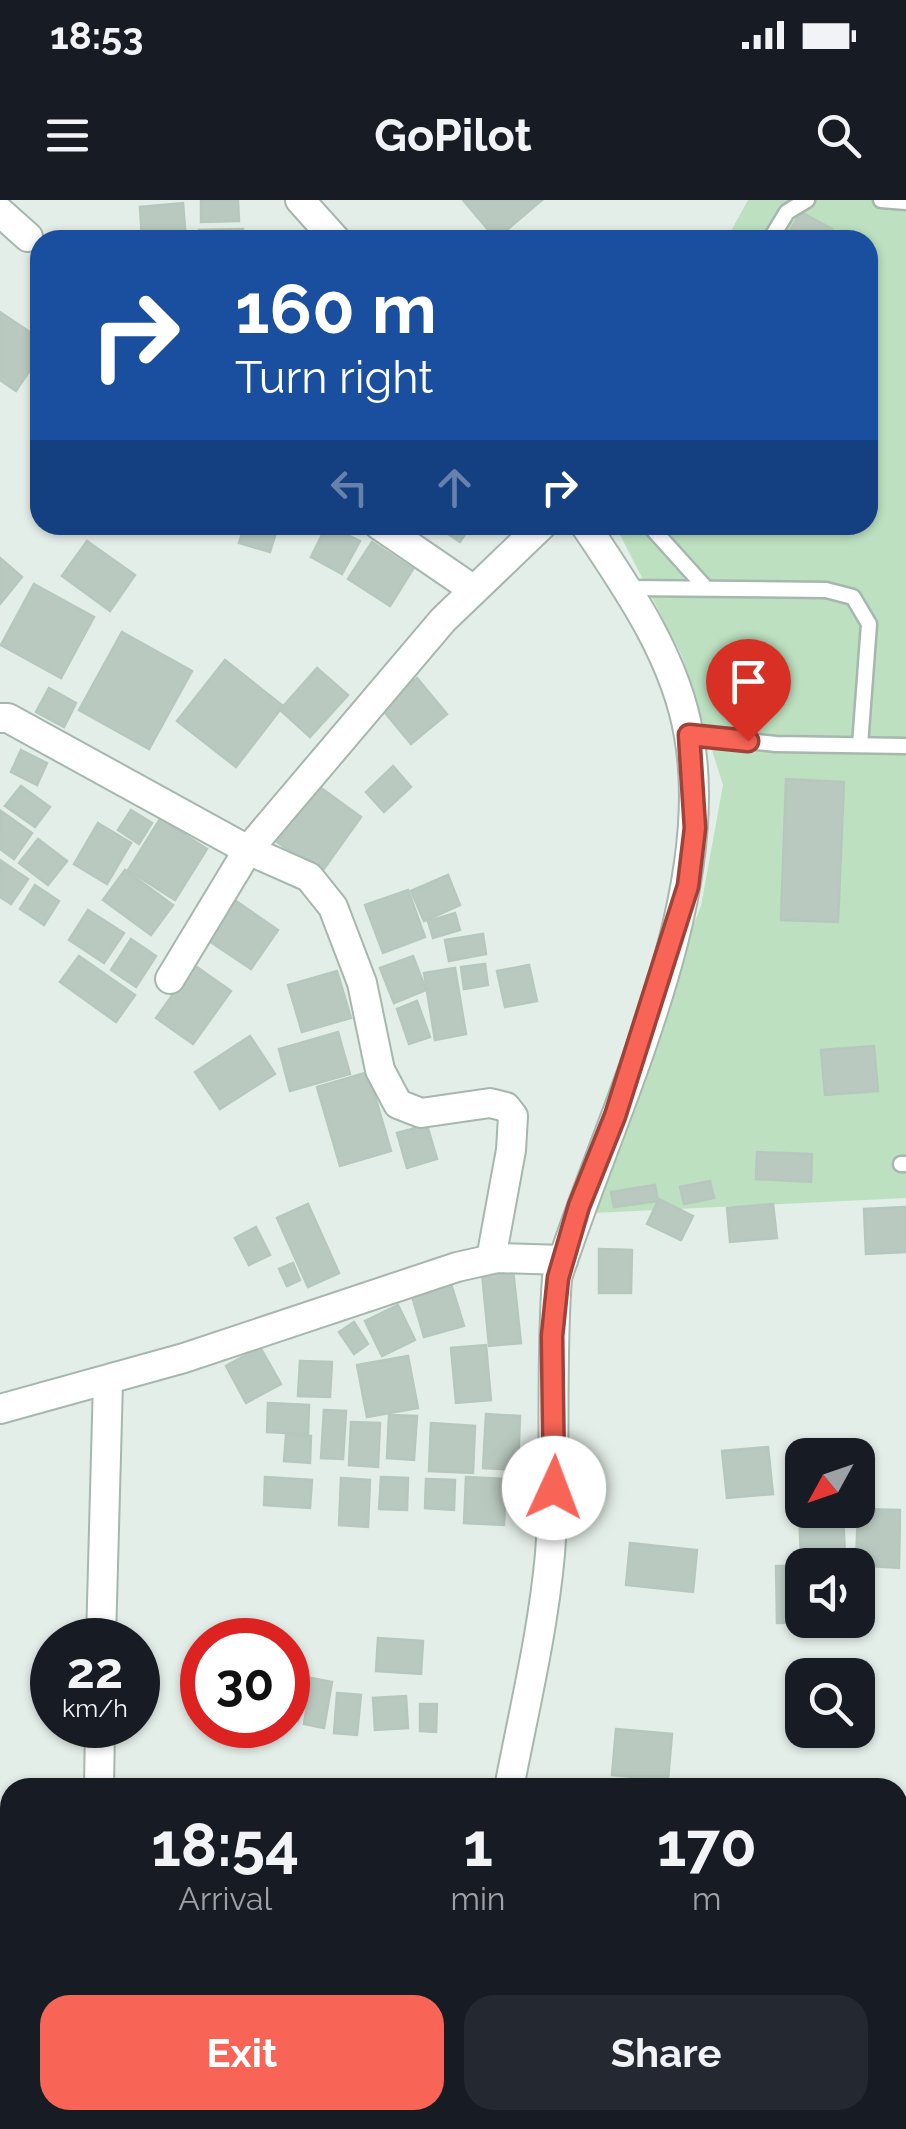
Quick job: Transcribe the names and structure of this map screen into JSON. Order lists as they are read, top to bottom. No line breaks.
{"north":"bottom left","page":{"status":"18:53","header":"GoPilot","turn":["160 m","Turn right"],"speed":"22 km/h","limit":"30","eta":["18:54","Arrival","1","min","170","m"],"buttons":["Exit","Share"]}}
